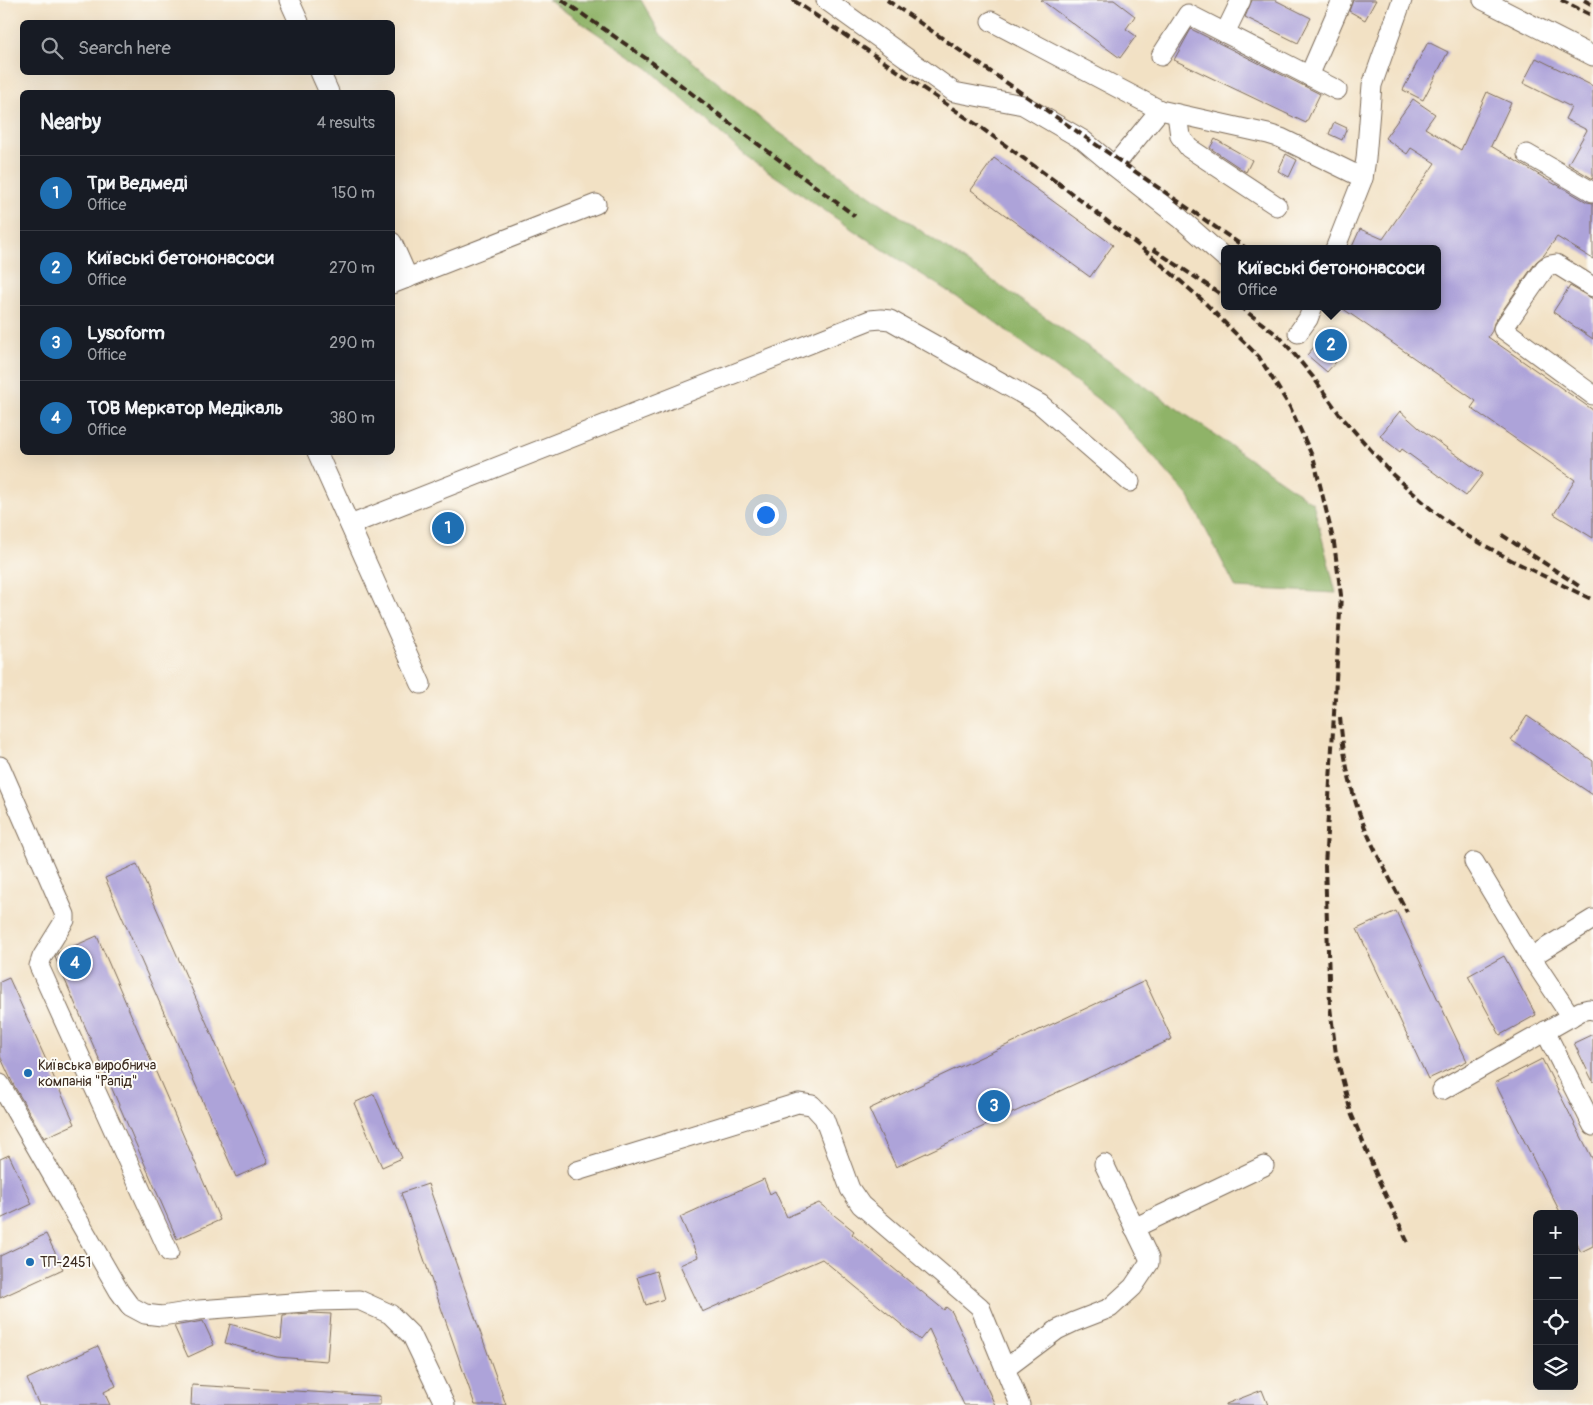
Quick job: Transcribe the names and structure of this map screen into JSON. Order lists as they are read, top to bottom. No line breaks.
{"places":["Київська виробнича компанія \"Рапід\"","ТП-2451"],"page":{"search":"Search here","heading":["Nearby","4 results"],"list":[{"mark":"1","name":"Три Ведмеді","note":"Office","value":"150 m"},{"mark":"2","name":"Київські бетононасоси","note":"Office","value":"270 m"},{"mark":"3","name":"Lysoform","note":"Office","value":"290 m"},{"mark":"4","name":"ТОВ Меркатор Медікаль","note":"Office","value":"380 m"}],"popup":["Київські бетононасоси","Office"],"pins":["2","1","4","3"],"map_buttons":["+","−"]}}
